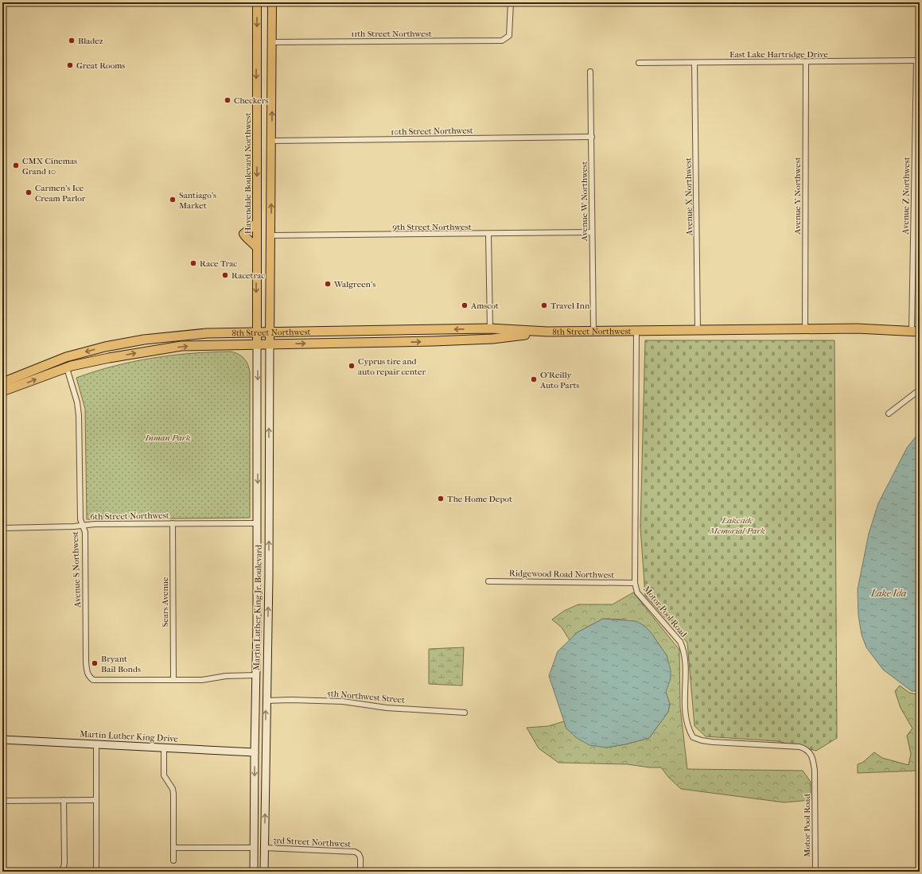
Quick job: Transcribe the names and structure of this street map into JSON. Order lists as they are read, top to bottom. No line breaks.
{"streets":{"highway":["8th Street Northwest"],"main road":["Havendale Boulevard Northwest","Martin Luther King Jr. Boulevard","Martin Luther King Drive"],"street":["11th Street Northwest","East Lake Hartridge Drive","10th Street Northwest","Avenue Y Northwest","Avenue Z Northwest","Avenue X Northwest","Avenue W Northwest","9th Street Northwest","6th Street Northwest","Avenue S Northwest","Ridgewood Road Northwest","Sears Avenue","Motor Pool Road","5th Northwest Street","3rd Street Northwest"]},"crossings":[["East Lake Hartridge Drive","Avenue Y Northwest"],["East Lake Hartridge Drive","Avenue Z Northwest"],["East Lake Hartridge Drive","Avenue X Northwest"],["10th Street Northwest","Avenue W Northwest"],["Havendale Boulevard Northwest","8th Street Northwest"],["Havendale Boulevard Northwest","Martin Luther King Jr. Boulevard"],["Avenue Y Northwest","8th Street Northwest"],["Avenue Z Northwest","8th Street Northwest"],["Avenue X Northwest","8th Street Northwest"],["Avenue W Northwest","9th Street Northwest"],["Avenue W Northwest","8th Street Northwest"],["8th Street Northwest","Avenue S Northwest"],["8th Street Northwest","Martin Luther King Jr. Boulevard"],["8th Street Northwest","Motor Pool Road"],["6th Street Northwest","Avenue S Northwest"],["6th Street Northwest","Sears Avenue"],["6th Street Northwest","Martin Luther King Jr. Boulevard"],["Avenue S Northwest","Sears Avenue"],["Ridgewood Road Northwest","Motor Pool Road"],["Martin Luther King Jr. Boulevard","5th Northwest Street"],["Martin Luther King Jr. Boulevard","Martin Luther King Drive"],["Martin Luther King Jr. Boulevard","3rd Street Northwest"]],"water":["Lake Ida"],"parks":["Inman Park","Lakeside Memorial Park"],"places":["Bladez","Great Rooms","Checkers","CMX Cinemas Grand 10","Carmen's Ice Cream Parlor","Santiago's Market","Race Trac","Racetrac","Walgreen's","Amscot","Travel Inn","Cyprus tire and auto repair center","O'Reilly Auto Parts","The Home Depot","Bryant Bail Bonds"]}
